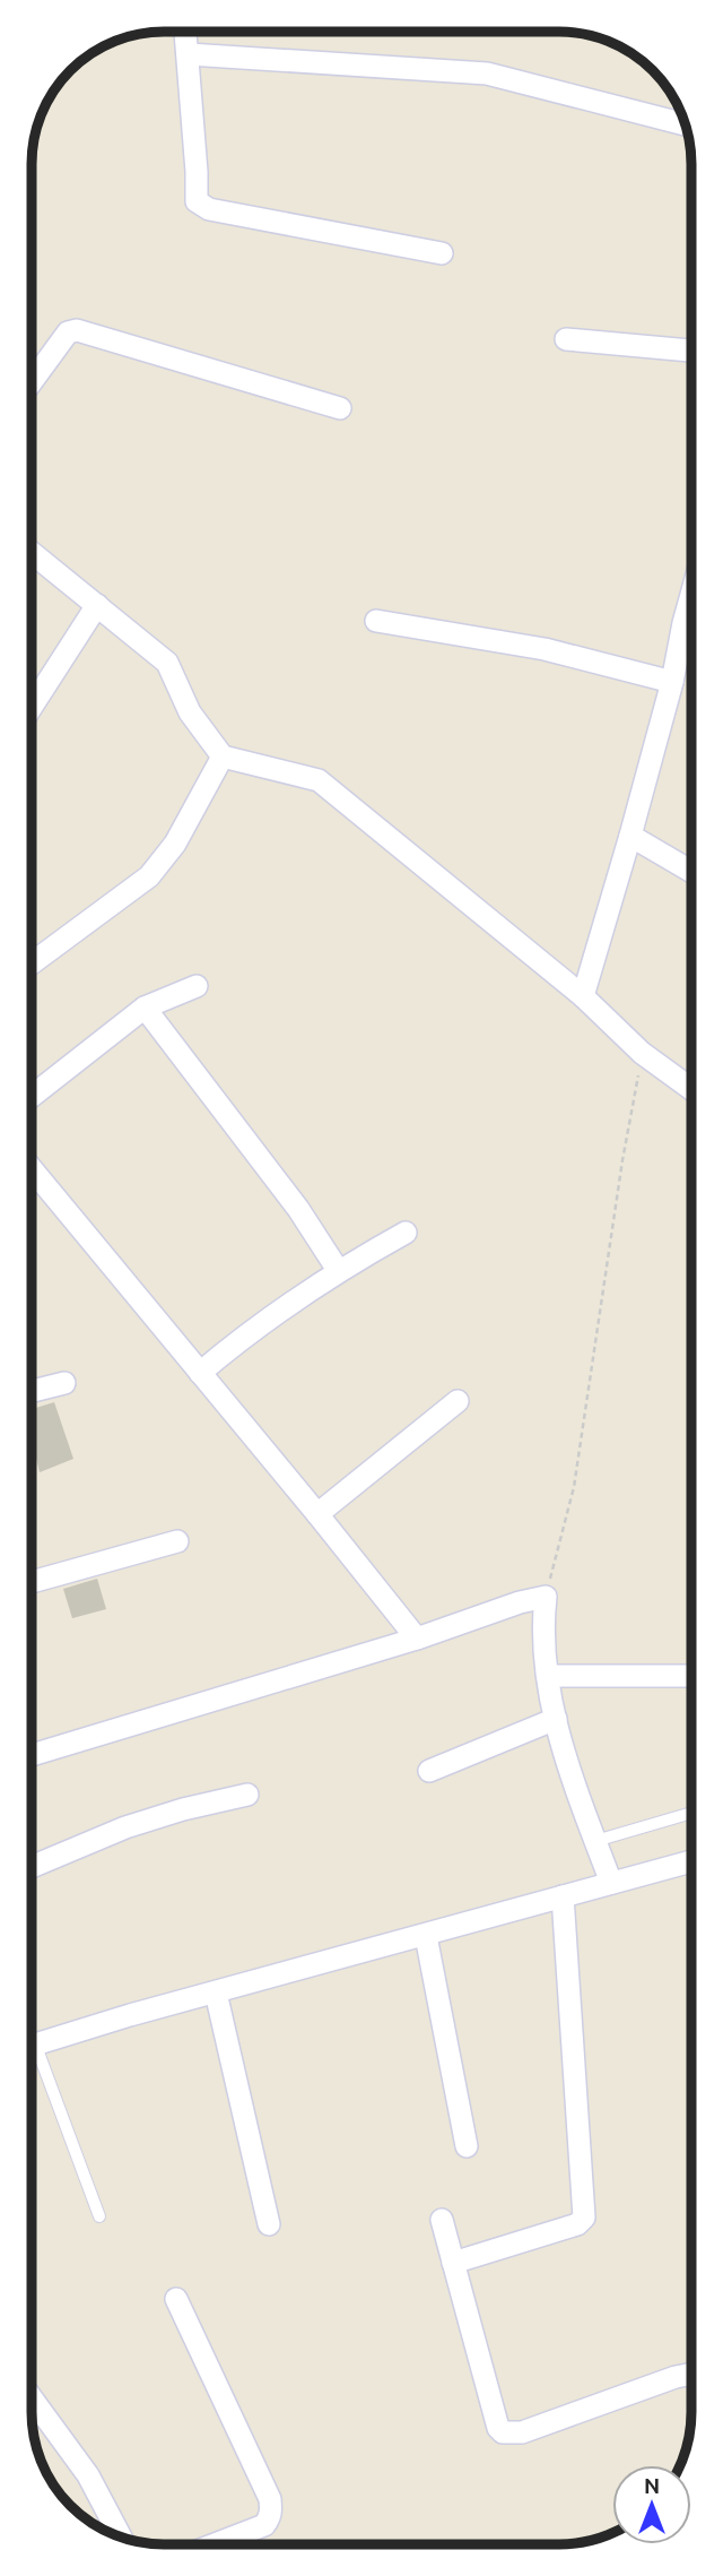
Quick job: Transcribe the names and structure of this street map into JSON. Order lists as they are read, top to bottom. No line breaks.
{"north":"top"}
